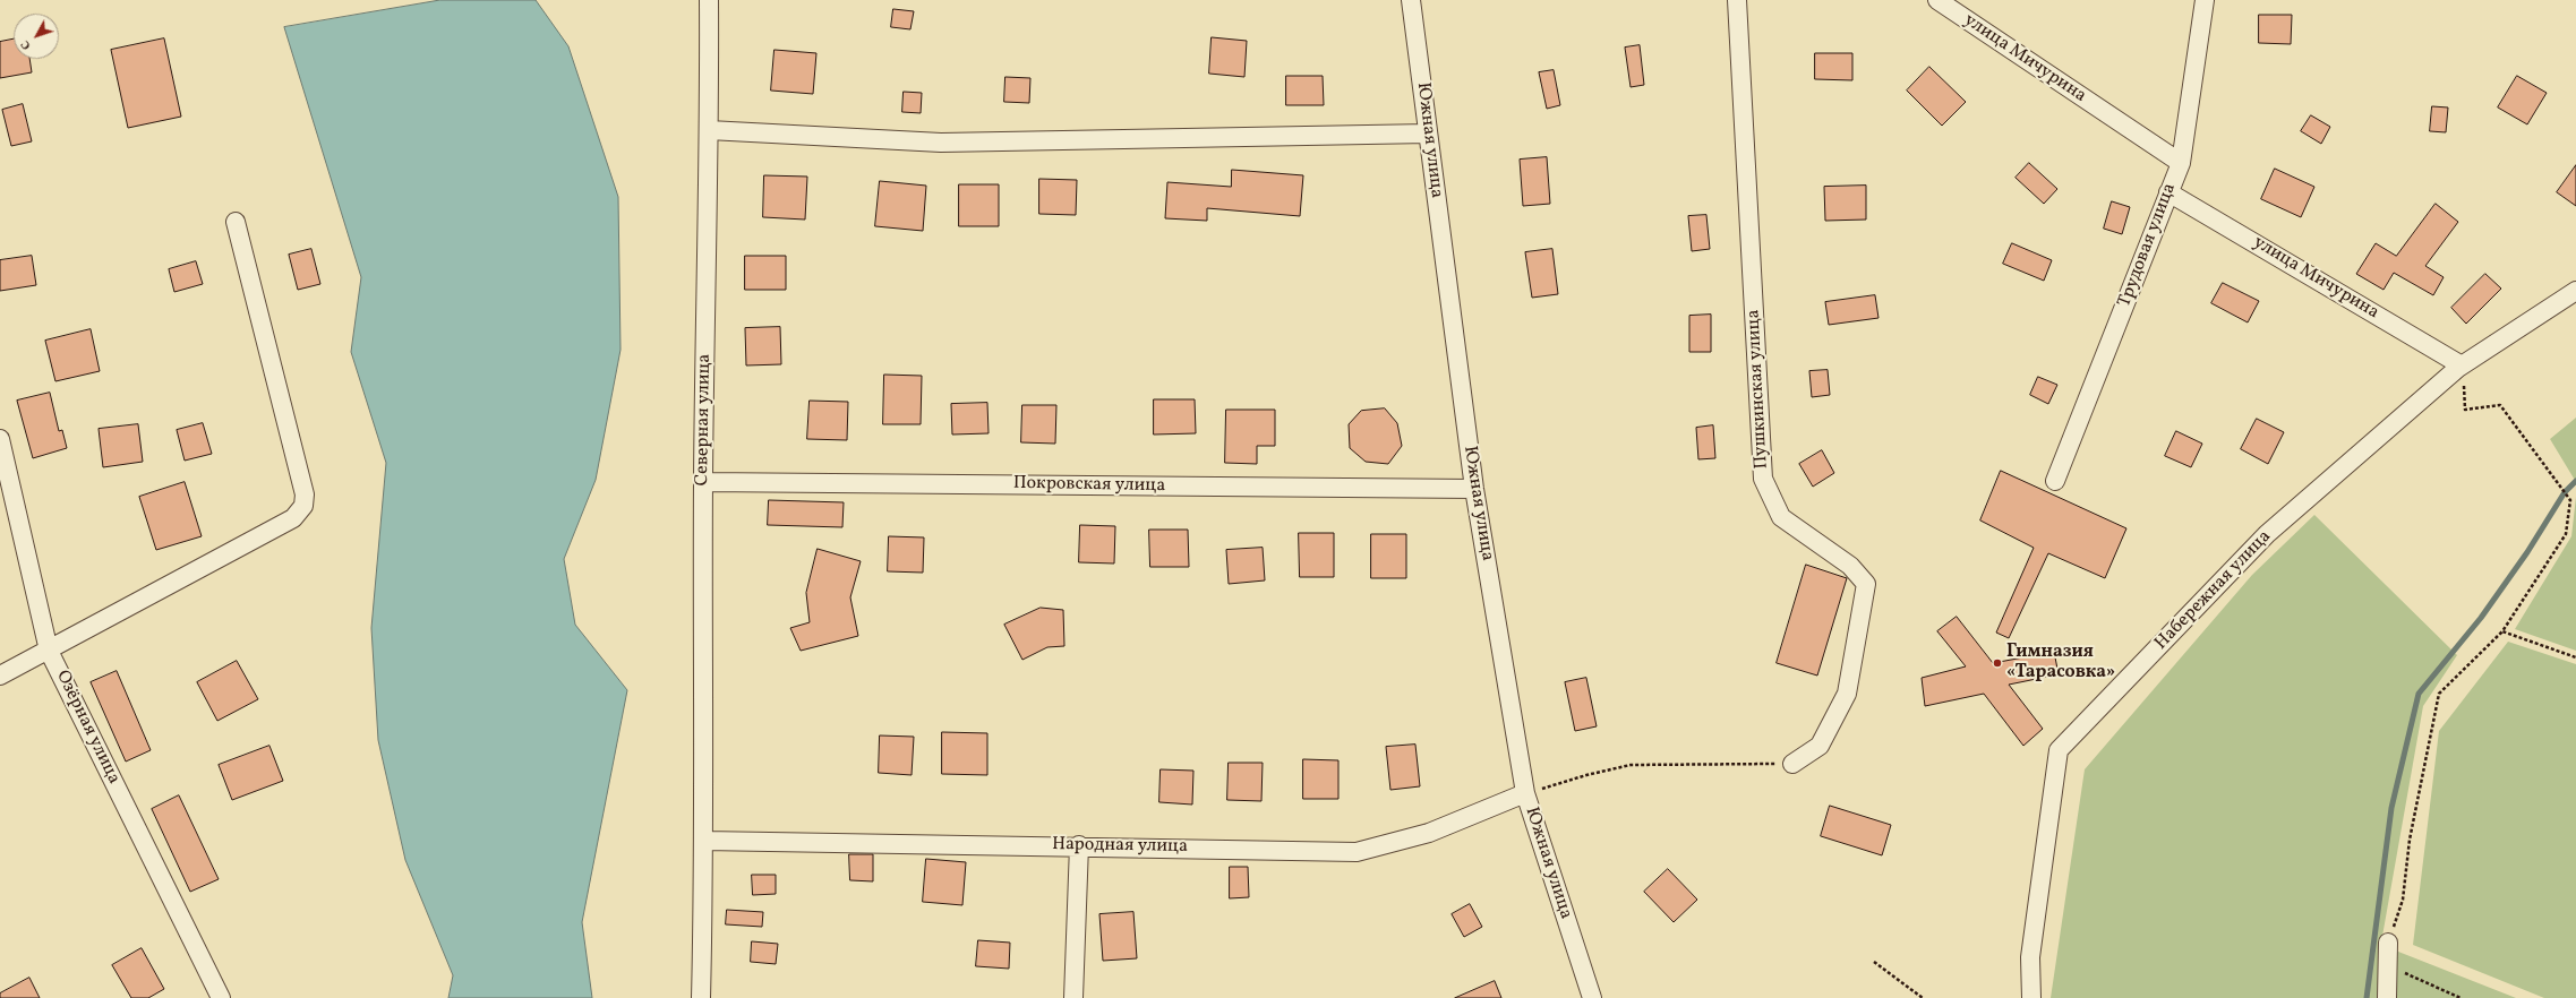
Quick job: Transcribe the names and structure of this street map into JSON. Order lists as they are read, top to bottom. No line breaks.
{"streets":{"street":["улица Мичурина","Южная улица","Трудовая улица","Пушкинская улица","Северная улица","Покровская улица","Набережная улица","Озёрная улица","Народная улица"]},"crossings":[["улица Мичурина","Трудовая улица"],["улица Мичурина","Набережная улица"],["Южная улица","Покровская улица"],["Южная улица","Народная улица"],["Северная улица","Покровская улица"],["Северная улица","Народная улица"]],"places":["Гимназия «Тарасовка»"],"north":"bottom left"}
